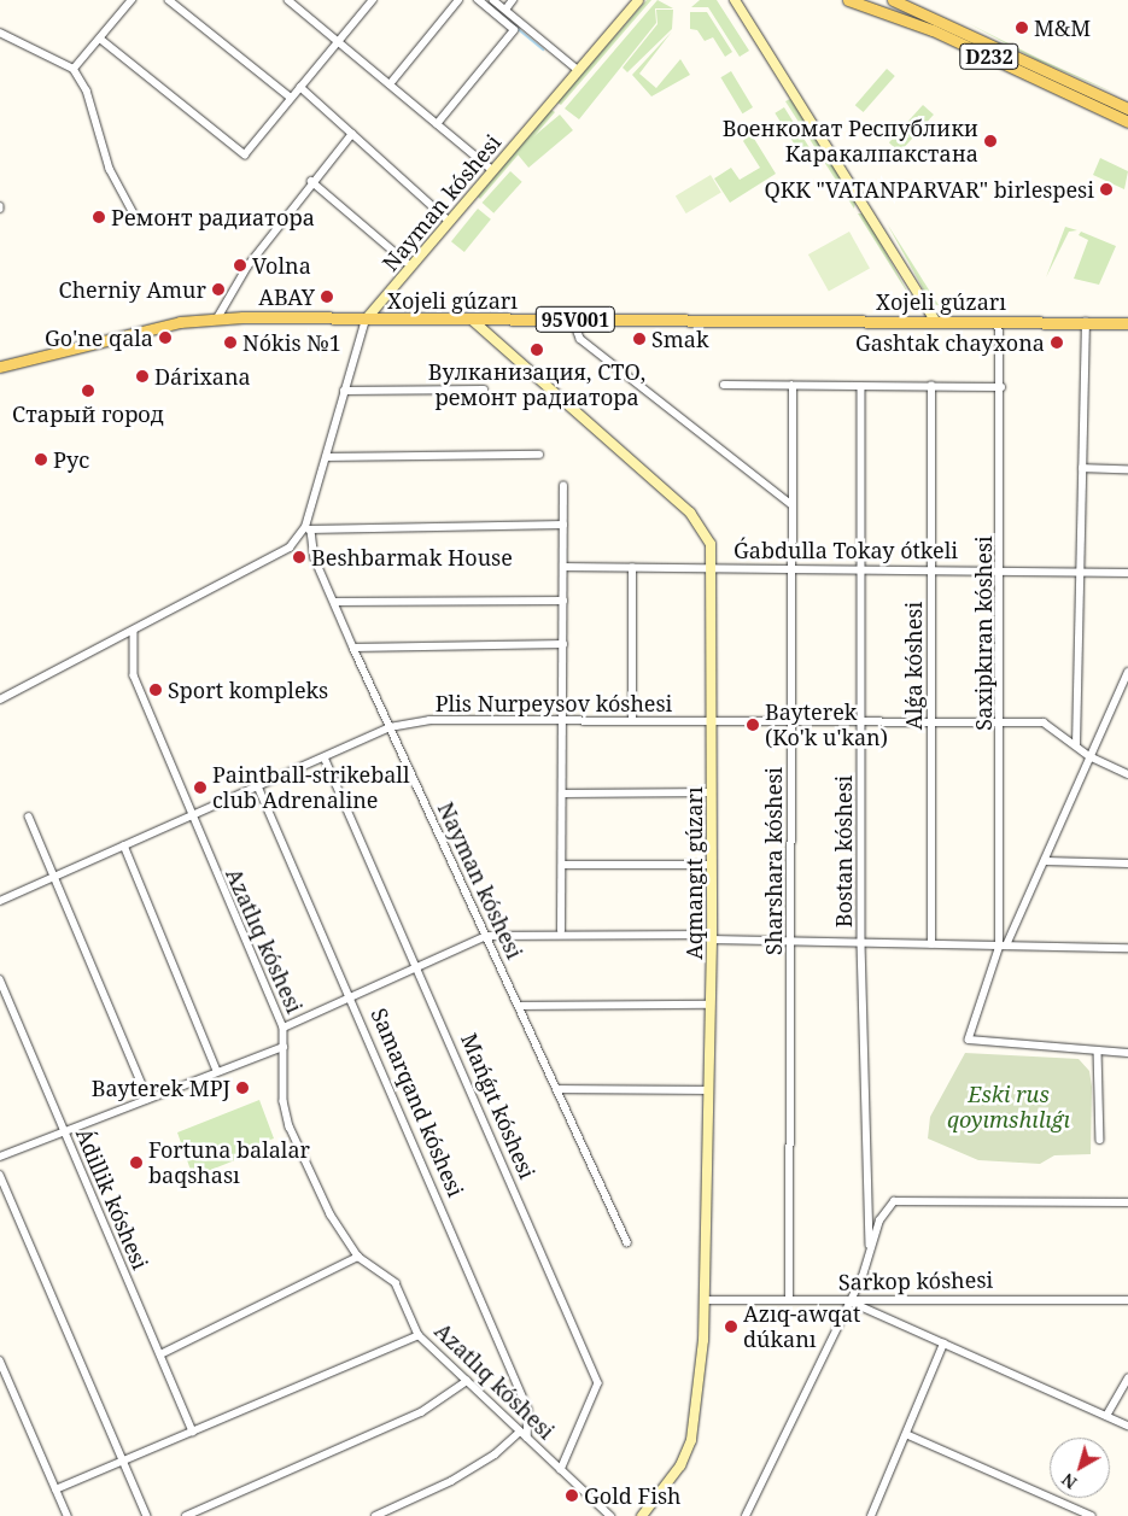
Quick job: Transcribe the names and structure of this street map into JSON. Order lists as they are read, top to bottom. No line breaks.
{"streets":{"main road":["D232","Xojeli gúzarı","95V001"],"street":["Nayman kóshesi","Ǵabdulla Tokay ótkeli","Saxipkıran kóshesi","Alǵa kóshesi","Plis Nurpeysov kóshesi","Bostan kóshesi","Sharshara kóshesi","Aqmangıt gúzarı","Azatlıq kóshesi","Samarqand kóshesi","Mańǵıt kóshesi","Ádillik kóshesi","Sarkop kóshesi"]},"crossings":[["Nayman kóshesi","Xojeli gúzarı"],["Nayman kóshesi","Plis Nurpeysov kóshesi"],["Xojeli gúzarı","Saxipkıran kóshesi"],["Xojeli gúzarı","Aqmangıt gúzarı"],["Ǵabdulla Tokay ótkeli","Saxipkıran kóshesi"],["Ǵabdulla Tokay ótkeli","Alǵa kóshesi"],["Ǵabdulla Tokay ótkeli","Bostan kóshesi"],["Ǵabdulla Tokay ótkeli","Sharshara kóshesi"],["Ǵabdulla Tokay ótkeli","Aqmangıt gúzarı"],["Saxipkıran kóshesi","Plis Nurpeysov kóshesi"],["Alǵa kóshesi","Plis Nurpeysov kóshesi"],["Plis Nurpeysov kóshesi","Bostan kóshesi"],["Plis Nurpeysov kóshesi","Sharshara kóshesi"],["Plis Nurpeysov kóshesi","Aqmangıt gúzarı"],["Plis Nurpeysov kóshesi","Azatlıq kóshesi"],["Plis Nurpeysov kóshesi","Samarqand kóshesi"],["Plis Nurpeysov kóshesi","Mańǵıt kóshesi"],["Sharshara kóshesi","Sarkop kóshesi"],["Aqmangıt gúzarı","Sarkop kóshesi"],["Azatlıq kóshesi","Samarqand kóshesi"],["Azatlıq kóshesi","Mańǵıt kóshesi"]],"parks":["Eski rus qoyımshılıǵı"],"places":["M&M","Военкомат Республики Каракалпакстана","QKK \"VATANPARVAR\" birlespesi","Ремонт радиатора","Volna","Cherniy Amur","ABAY","Go'ne qala","Smak","Nókis №1","Gashtak chayxona","Вулканизация, СТО, ремонт радиатора","Dárixana","Старый город","Рус","Beshbarmak House","Sport kompleks","Bayterek (Ko'k u'kan)","Paintball-strikeball club Adrenaline","Bayterek MPJ","Fortuna balalar baqshası","Azıq-awqat dúkanı","Gold Fish"],"north":"bottom left"}
